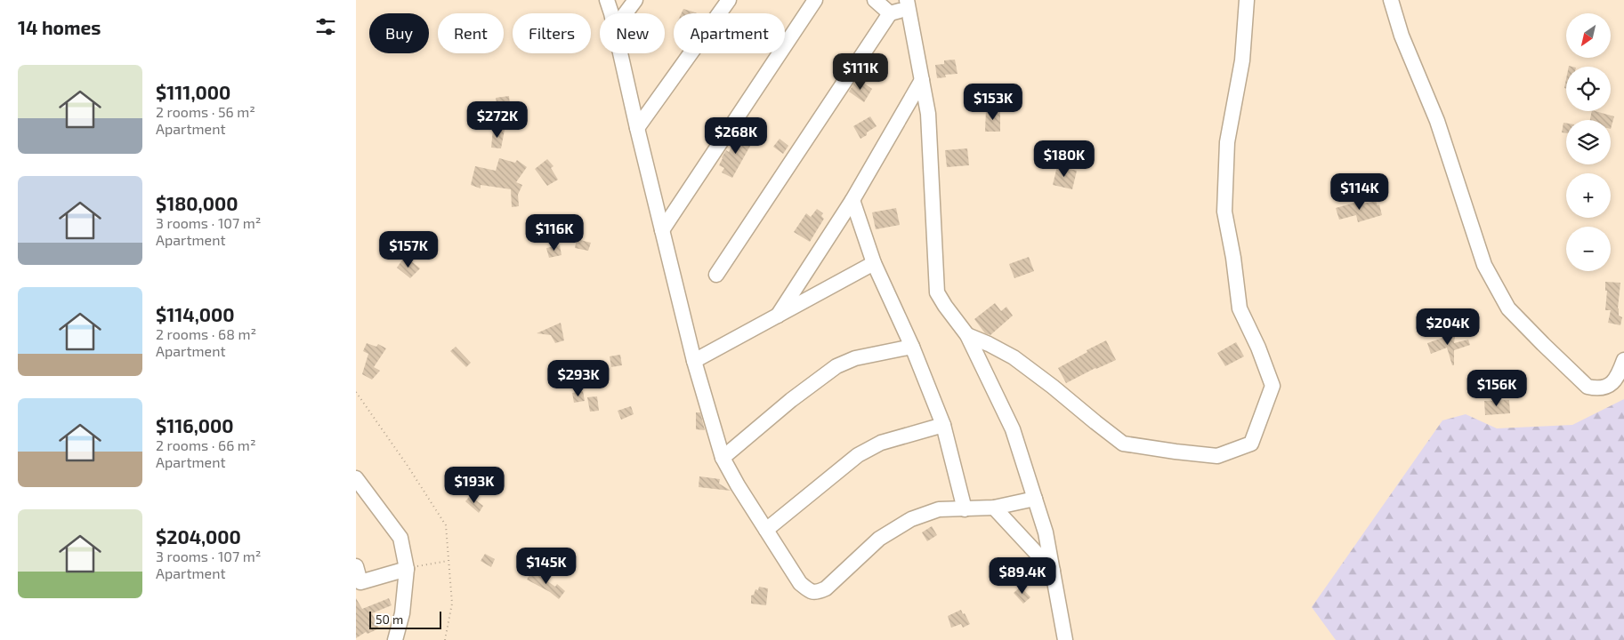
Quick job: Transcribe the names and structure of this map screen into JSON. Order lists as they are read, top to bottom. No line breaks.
{"scale_bar":"50 m","north":"bottom left","page":{"heading":"14 homes","map_buttons":["+","−"],"chip":["Buy","Rent","Filters","New","Apartment"],"list":[{"name":"$111,000","note":"2 rooms · 56 m² · Apartment"},{"name":"$180,000","note":"3 rooms · 107 m² · Apartment"},{"name":"$114,000","note":"2 rooms · 68 m² · Apartment"},{"name":"$116,000","note":"2 rooms · 66 m² · Apartment"},{"name":"$204,000","note":"3 rooms · 107 m² · Apartment"}],"price":["$111K","$153K","$272K","$268K","$180K","$114K","$116K","$157K","$204K","$293K","$156K","$193K","$145K","$89.4K"],"scale":"50 m"}}
